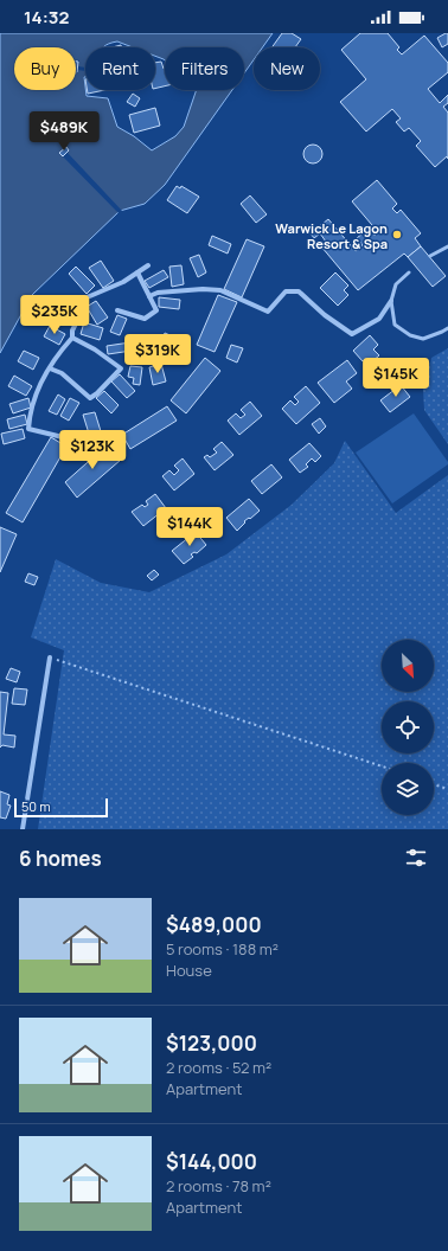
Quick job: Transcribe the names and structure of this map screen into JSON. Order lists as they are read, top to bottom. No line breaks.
{"places":["Warwick Le Lagon Resort & Spa"],"scale_bar":"50 m","north":"bottom right","page":{"status":"14:32","chip":["Buy","Rent","Filters","New"],"price":["$489K","$235K","$319K","$145K","$123K","$144K"],"scale":"50 m","heading":"6 homes","list":[{"name":"$489,000","note":"5 rooms · 188 m² · House"},{"name":"$123,000","note":"2 rooms · 52 m² · Apartment"},{"name":"$144,000","note":"2 rooms · 78 m² · Apartment"}]}}
